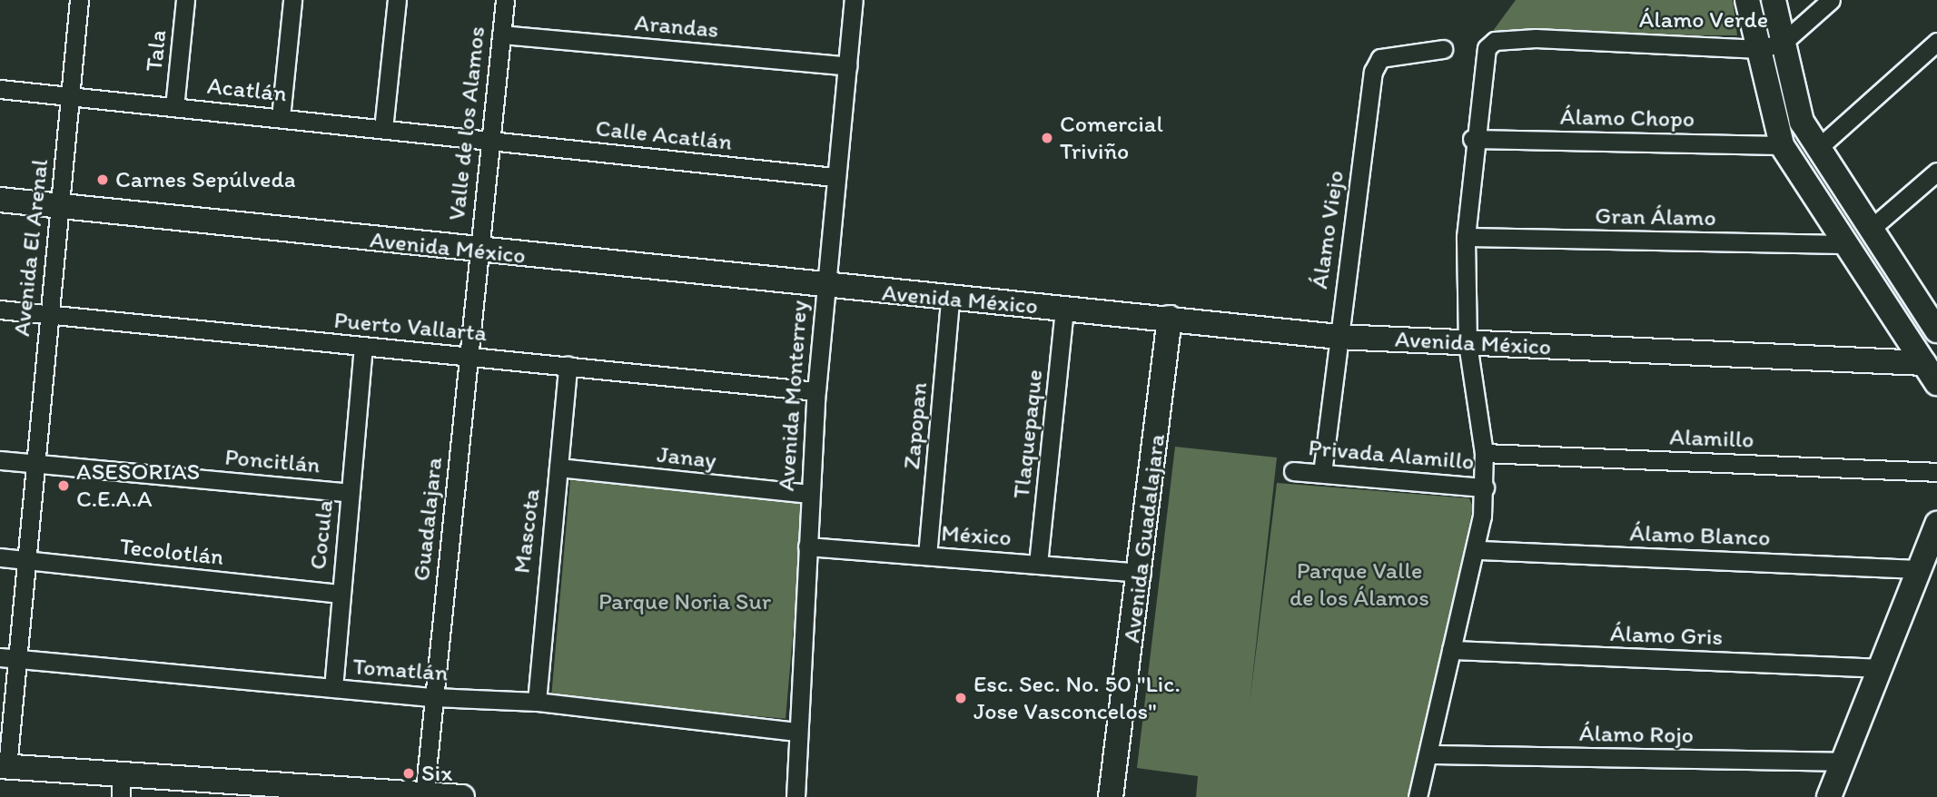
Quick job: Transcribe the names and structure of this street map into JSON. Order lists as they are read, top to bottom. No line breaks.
{"streets":{"street":["Álamo Verde","Arandas","Tala","Acatlán","Álamo Chopo","Valle de los Alamos","Calle Acatlán","Gran Álamo","Álamo Viejo","Avenida El Arenal","Avenida México","Puerto Vallarta","Avenida Monterrey","Zapopan","Tlaquepaque","Alamillo","Privada Alamillo","Janay","Poncitlán","Guadalajara","Mascota","Cocula","México","Álamo Blanco","Avenida Guadalajara","Tecolotlán","Álamo Gris","Tomatlán","Álamo Rojo"]},"crossings":[["Álamo Verde","Álamo Chopo"],["Arandas","Valle de los Alamos"],["Arandas","Avenida Monterrey"],["Tala","Acatlán"],["Acatlán","Valle de los Alamos"],["Acatlán","Calle Acatlán"],["Acatlán","Avenida El Arenal"],["Valle de los Alamos","Calle Acatlán"],["Valle de los Alamos","Avenida México"],["Valle de los Alamos","Guadalajara"],["Calle Acatlán","Avenida Monterrey"],["Álamo Viejo","Avenida México"],["Álamo Viejo","Privada Alamillo"],["Avenida El Arenal","Avenida México"],["Avenida El Arenal","Puerto Vallarta"],["Avenida El Arenal","Poncitlán"],["Avenida El Arenal","Tecolotlán"],["Avenida El Arenal","Tomatlán"],["Avenida México","Avenida Monterrey"],["Avenida México","Zapopan"],["Avenida México","Tlaquepaque"],["Avenida México","Guadalajara"],["Avenida México","Avenida Guadalajara"],["Puerto Vallarta","Avenida Monterrey"],["Puerto Vallarta","Guadalajara"],["Puerto Vallarta","Mascota"],["Puerto Vallarta","Cocula"],["Avenida Monterrey","Janay"],["Avenida Monterrey","México"],["Avenida Monterrey","Tomatlán"],["Zapopan","México"],["Tlaquepaque","México"],["Janay","Mascota"],["Poncitlán","Cocula"],["Guadalajara","Tomatlán"],["Mascota","Tomatlán"],["Cocula","Tecolotlán"],["Cocula","Tomatlán"],["México","Avenida Guadalajara"]],"parks":["Parque Valle de los Álamos","Parque Noria Sur"],"places":["Comercial Triviño","Carnes Sepúlveda","ASESORIAS C.E.A.A","Esc. Sec. No. 50 \"Lic. Jose Vasconcelos\"","Six"]}
